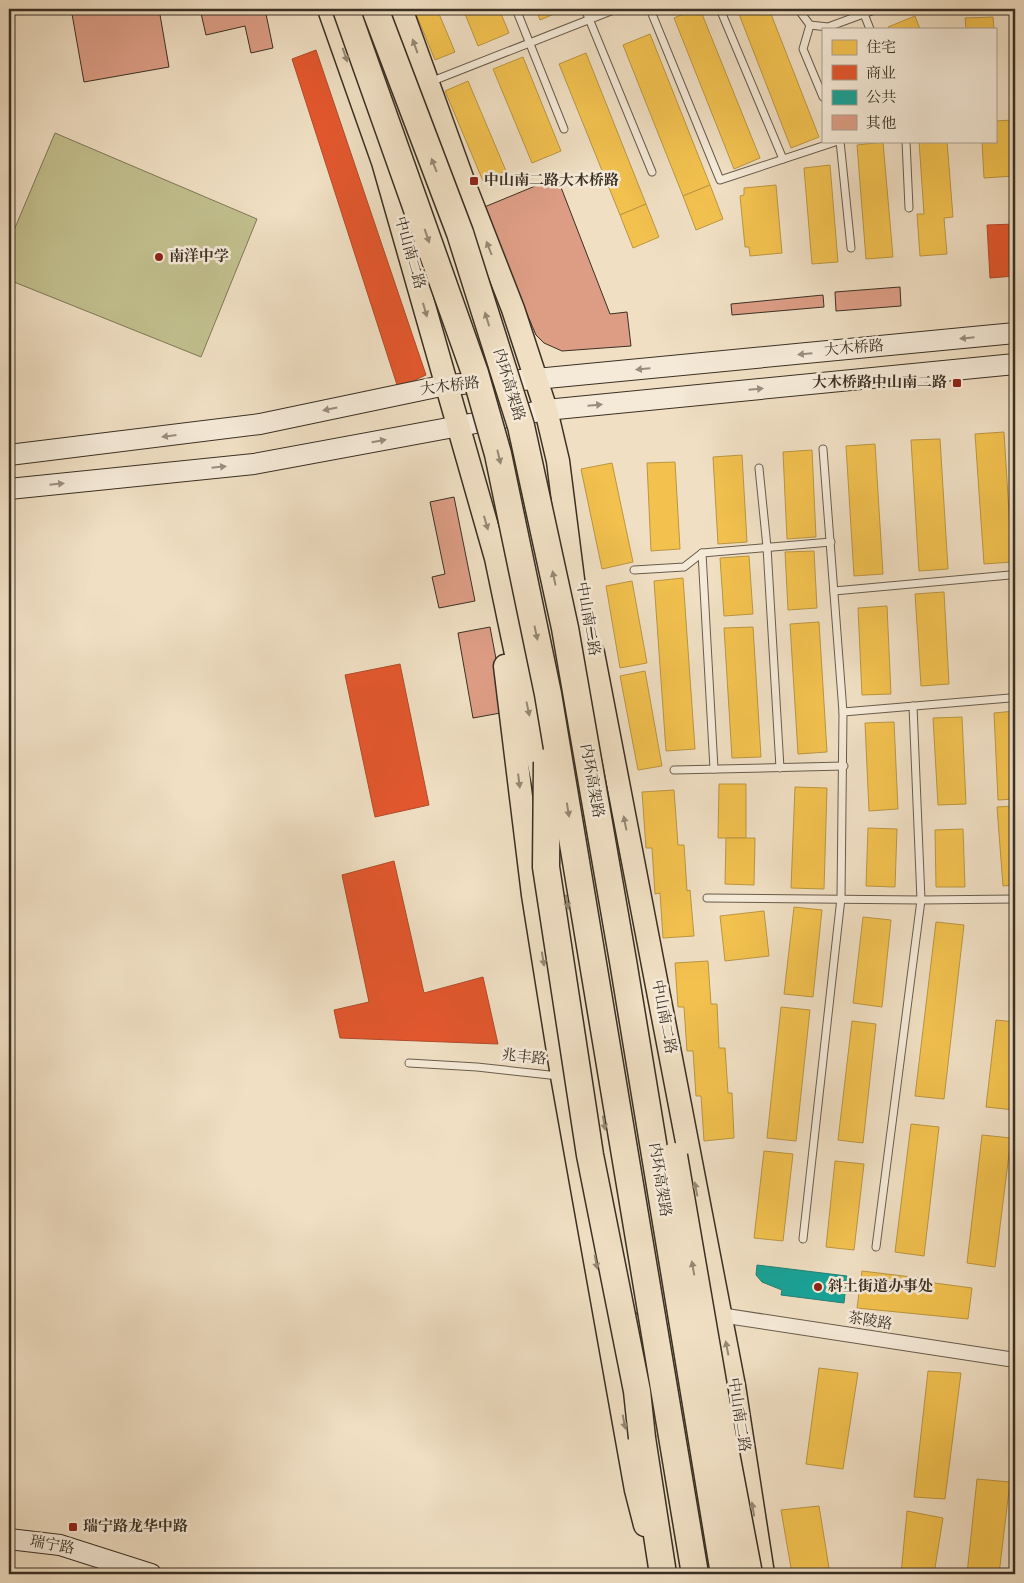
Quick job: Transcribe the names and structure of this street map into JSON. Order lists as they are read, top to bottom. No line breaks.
{"streets":{"highway":["内环高架路"],"main road":["中山南二路"],"street":["大木桥路","茶陵路","瑞宁路"],"lane":["兆丰路"]},"crossings":[["中山南二路","大木桥路"],["中山南二路","兆丰路"],["中山南二路","茶陵路"]],"places":{"transit":["中山南二路大木桥路","大木桥路中山南二路","瑞宁路龙华中路"],"other":["南洋中学","斜土街道办事处"]},"legend":["住宅","商业","公共","其他"]}
